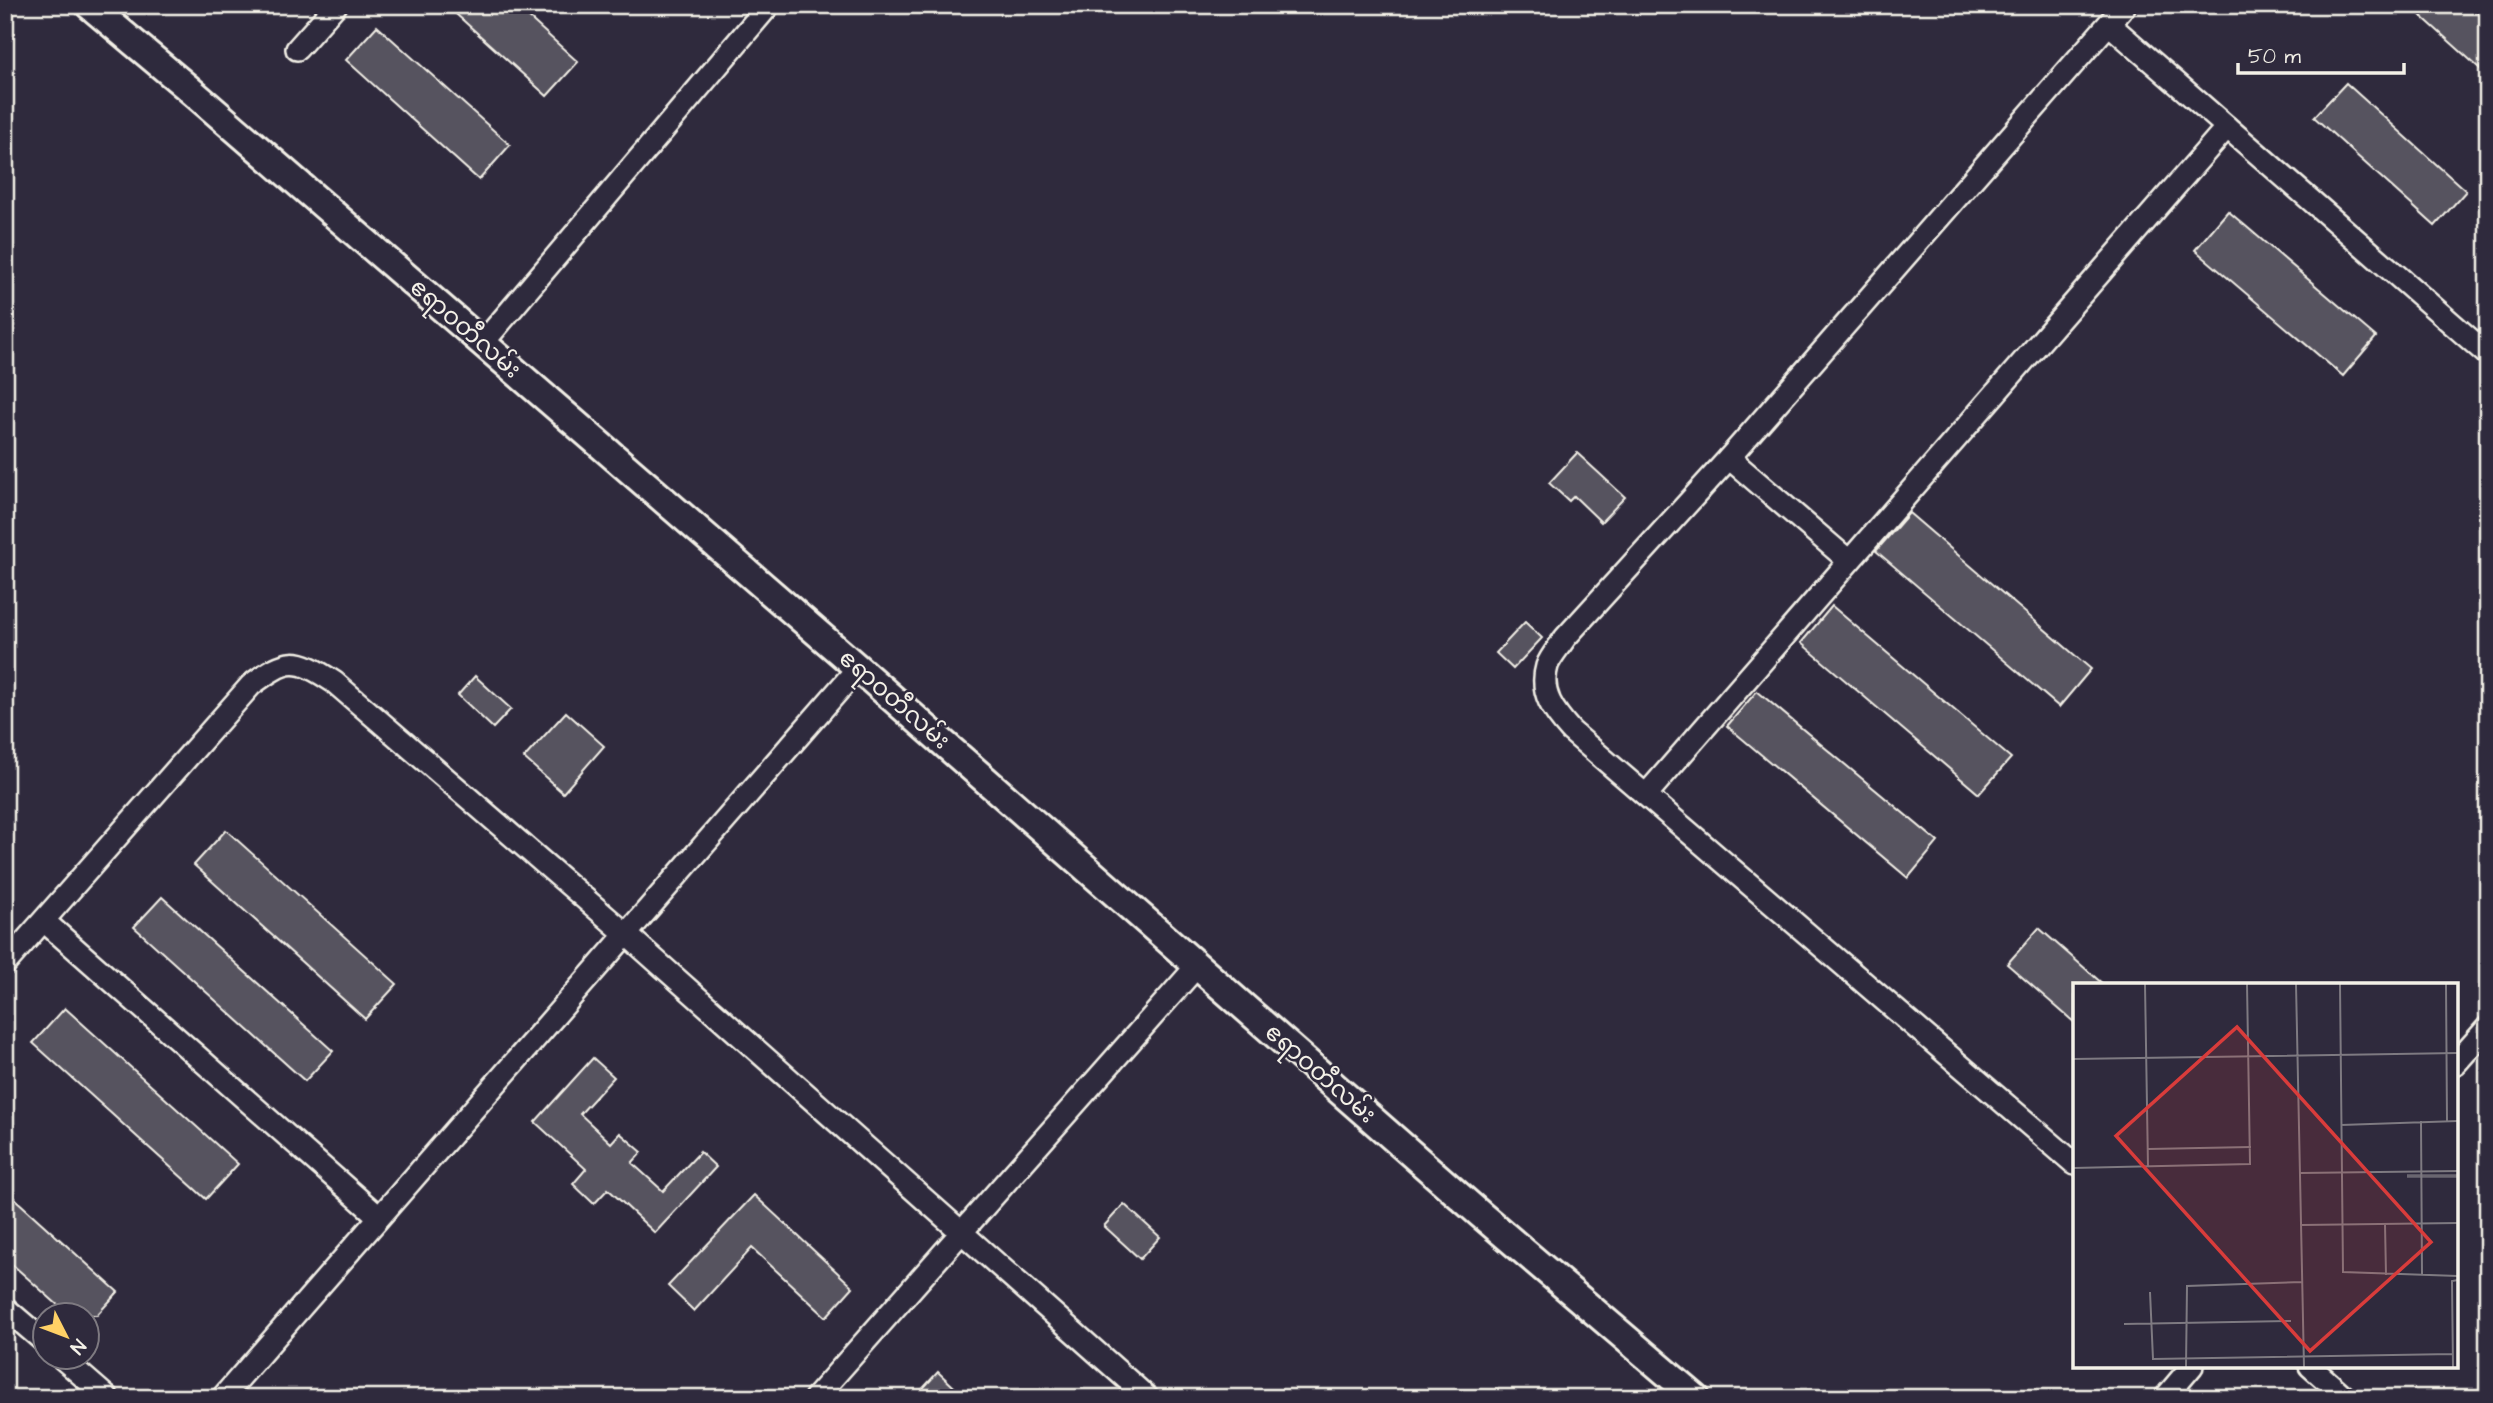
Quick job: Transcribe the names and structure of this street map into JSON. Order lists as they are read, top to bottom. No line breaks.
{"streets":{"street":["ဧရာဝတီလမ်း"]},"scale_bar":"50 m","north":"bottom right"}
